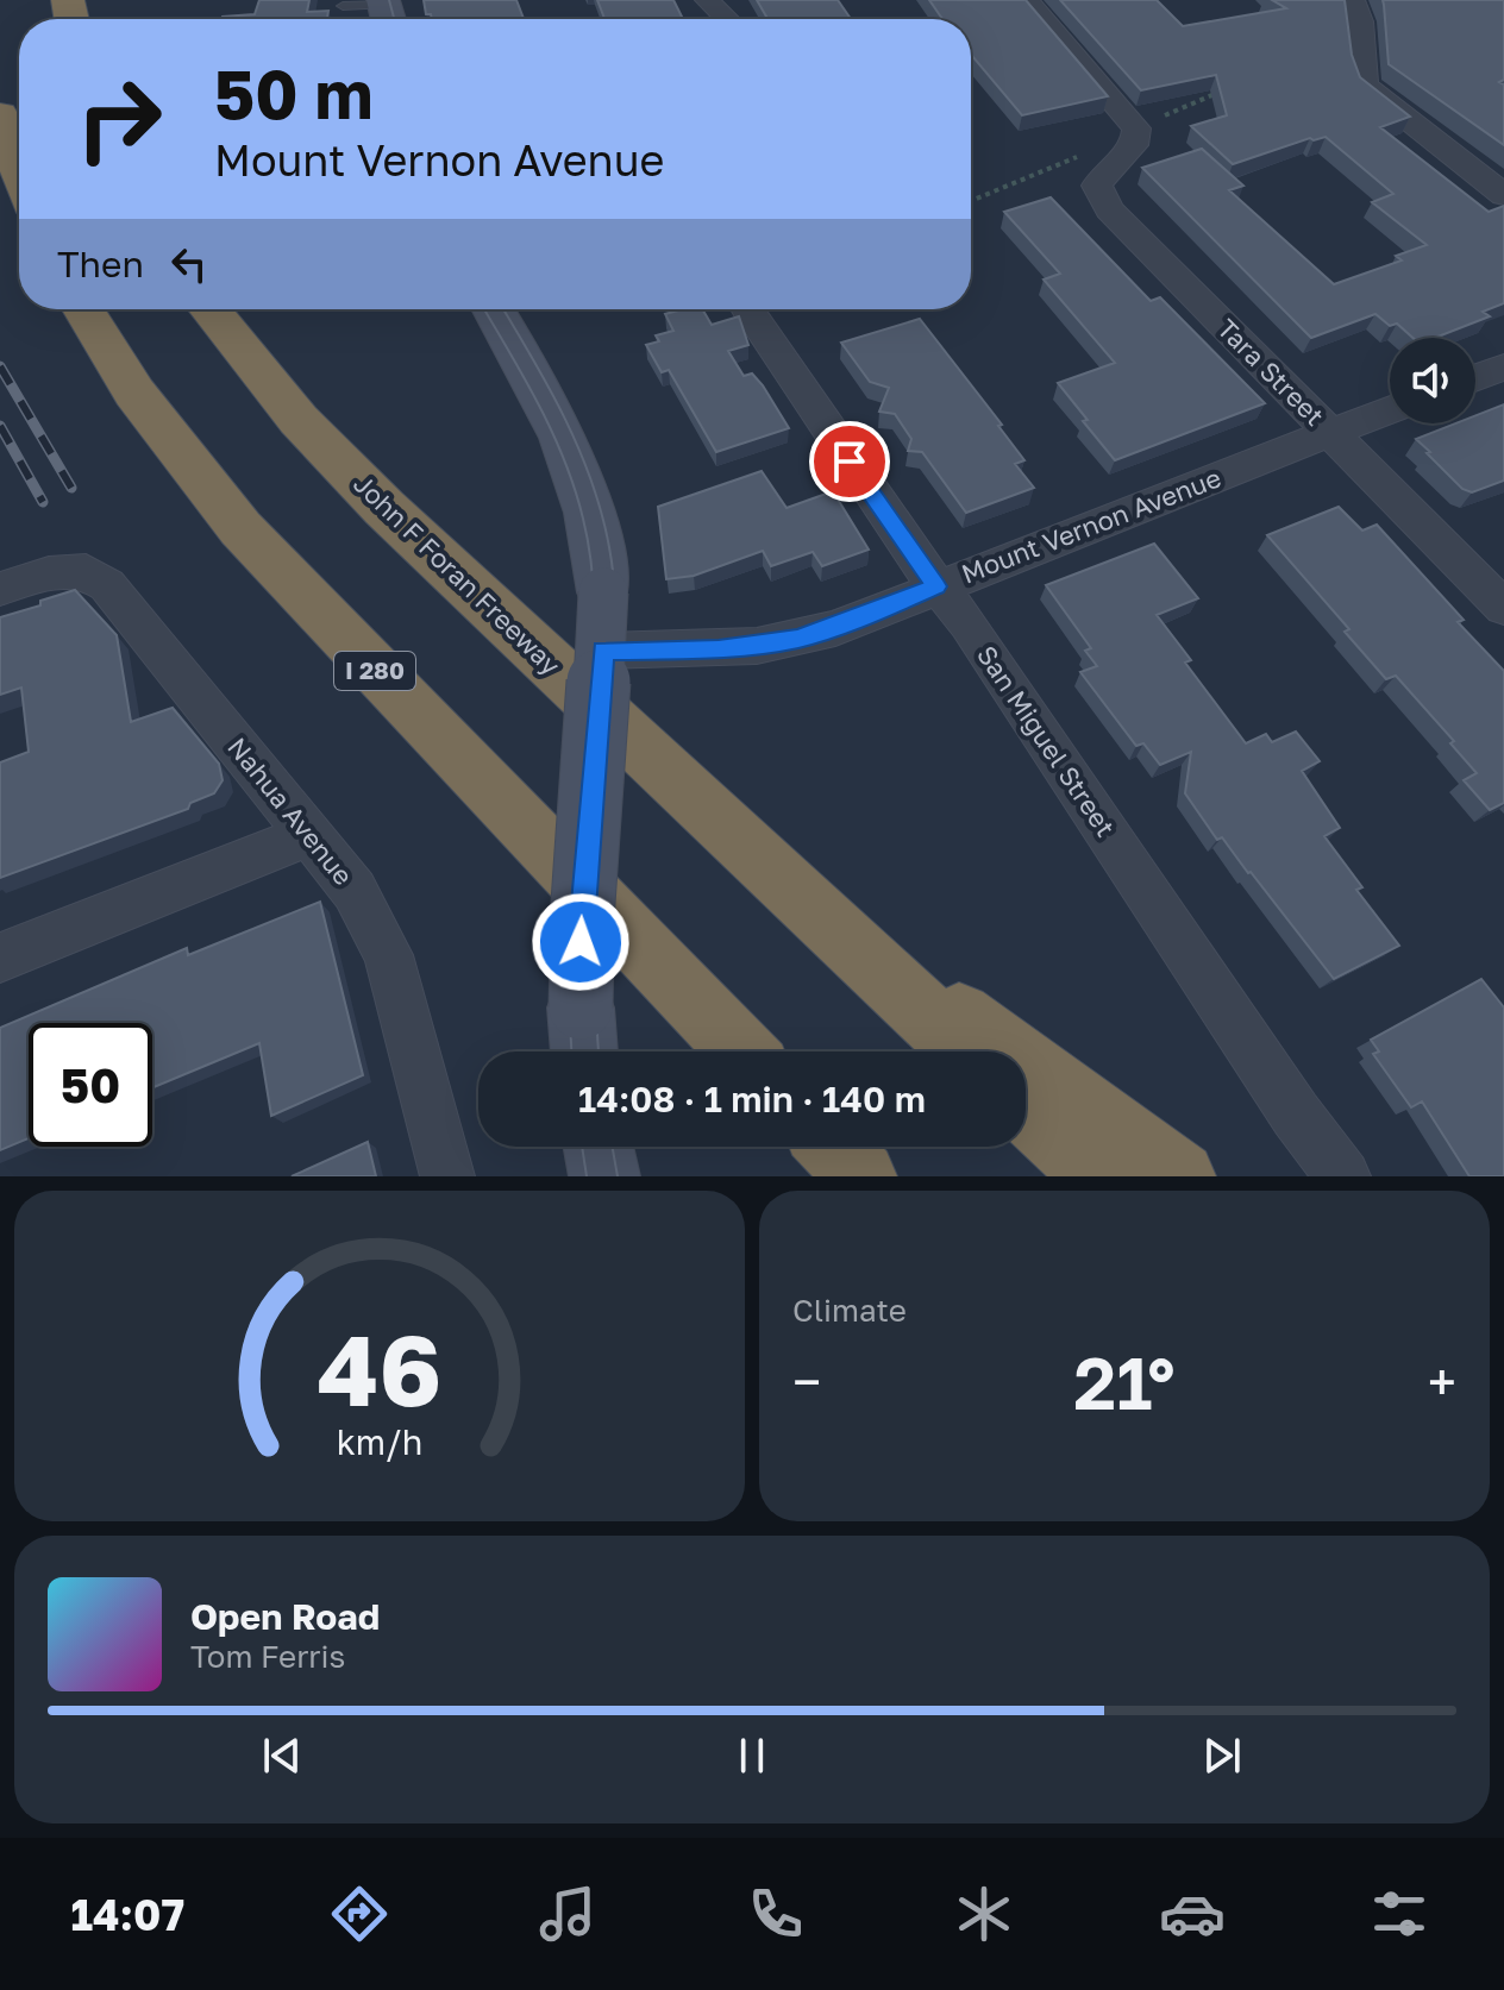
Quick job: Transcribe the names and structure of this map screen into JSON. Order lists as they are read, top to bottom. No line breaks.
{"streets":{"highway":["John F Foran Freeway","I 280"],"street":["Tara Street","Mount Vernon Avenue","San Miguel Street","Nahua Avenue"]},"crossings":[["Tara Street","Mount Vernon Avenue"],["Mount Vernon Avenue","San Miguel Street"]],"page":{"turn":["50 m","Mount Vernon Avenue"],"then":"Then","limit":"50","trip":"14:08 · 1 min · 140 m","tile":"Climate","heat":["−","21°","+"],"song":["Open Road","Tom Ferris"],"tabs":"14:07","gauge":["46","km/h"]}}
